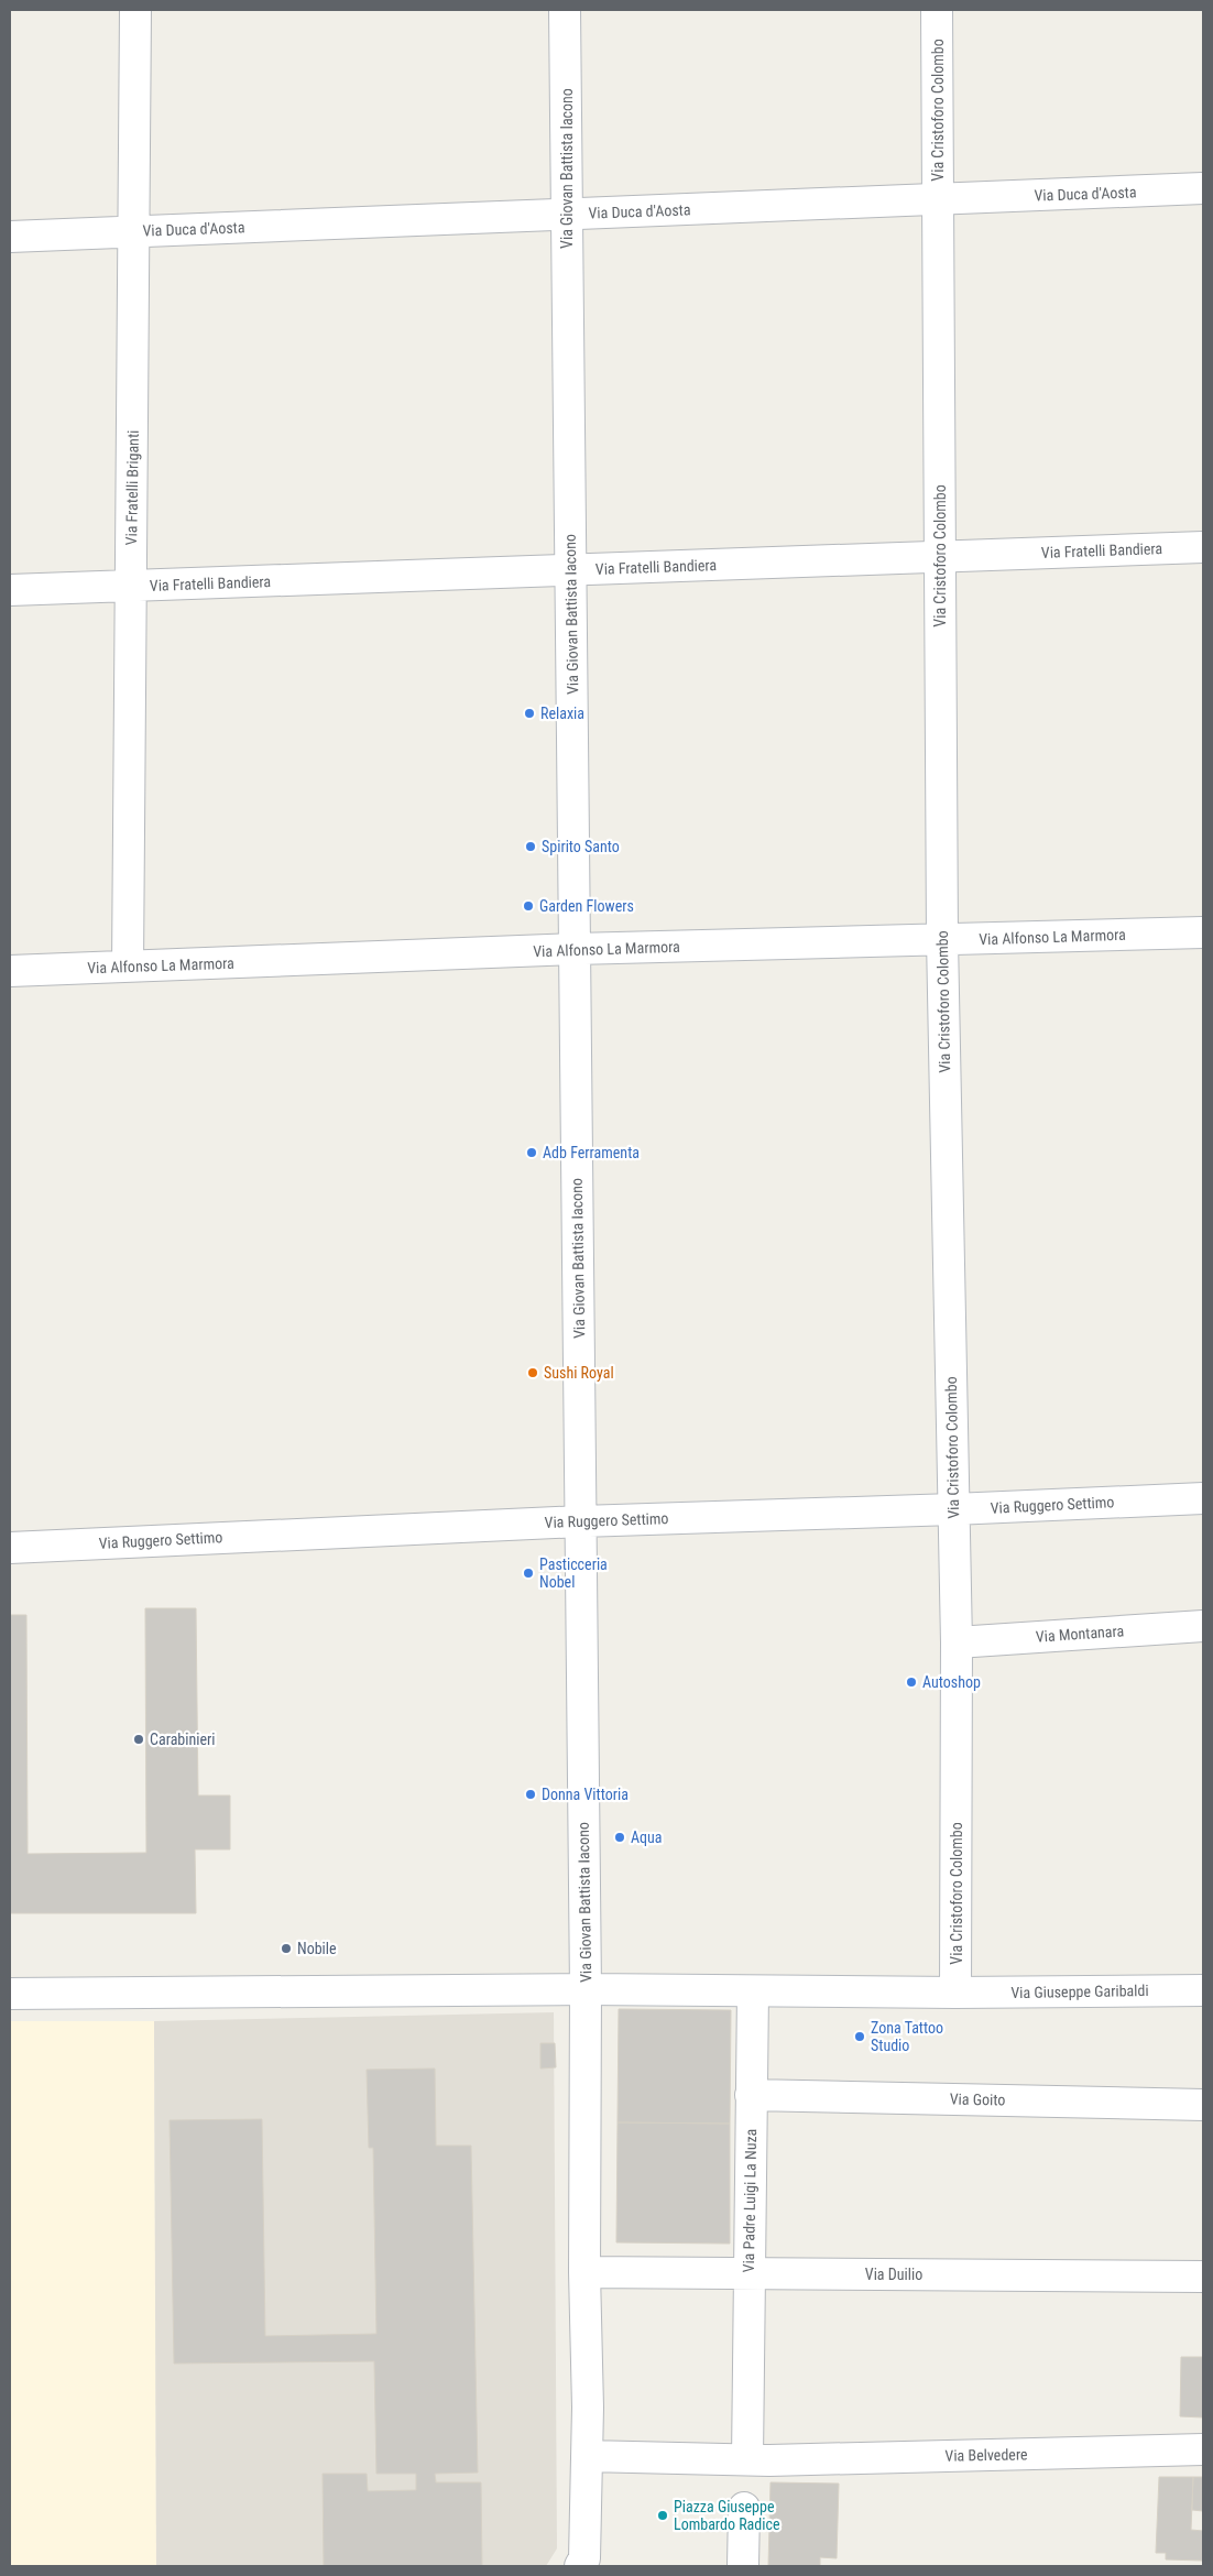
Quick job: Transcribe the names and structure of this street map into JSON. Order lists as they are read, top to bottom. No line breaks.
{"streets":{"street":["Via Cristoforo Colombo","Via Giovan Battista Iacono","Via Duca d'Aosta","Via Fratelli Briganti","Via Fratelli Bandiera","Via Alfonso La Marmora","Via Ruggero Settimo","Via Montanara","Via Giuseppe Garibaldi","Via Goito","Via Padre Luigi La Nuza","Via Duilio","Via Belvedere"]},"crossings":[["Via Cristoforo Colombo","Via Duca d'Aosta"],["Via Cristoforo Colombo","Via Fratelli Bandiera"],["Via Cristoforo Colombo","Via Alfonso La Marmora"],["Via Cristoforo Colombo","Via Ruggero Settimo"],["Via Cristoforo Colombo","Via Montanara"],["Via Cristoforo Colombo","Via Giuseppe Garibaldi"],["Via Giovan Battista Iacono","Via Duca d'Aosta"],["Via Giovan Battista Iacono","Via Fratelli Bandiera"],["Via Giovan Battista Iacono","Via Alfonso La Marmora"],["Via Giovan Battista Iacono","Via Ruggero Settimo"],["Via Giovan Battista Iacono","Via Giuseppe Garibaldi"],["Via Giovan Battista Iacono","Via Duilio"],["Via Giovan Battista Iacono","Via Belvedere"],["Via Duca d'Aosta","Via Fratelli Briganti"],["Via Fratelli Briganti","Via Fratelli Bandiera"],["Via Fratelli Briganti","Via Alfonso La Marmora"],["Via Giuseppe Garibaldi","Via Padre Luigi La Nuza"],["Via Goito","Via Padre Luigi La Nuza"],["Via Padre Luigi La Nuza","Via Duilio"],["Via Padre Luigi La Nuza","Via Belvedere"]],"places":["Relaxia","Spirito Santo","Garden Flowers","Adb Ferramenta","Sushi Royal","Pasticceria Nobel","Autoshop","Carabinieri","Donna Vittoria","Aqua","Nobile","Zona Tattoo Studio","Piazza Giuseppe Lombardo Radice"]}
